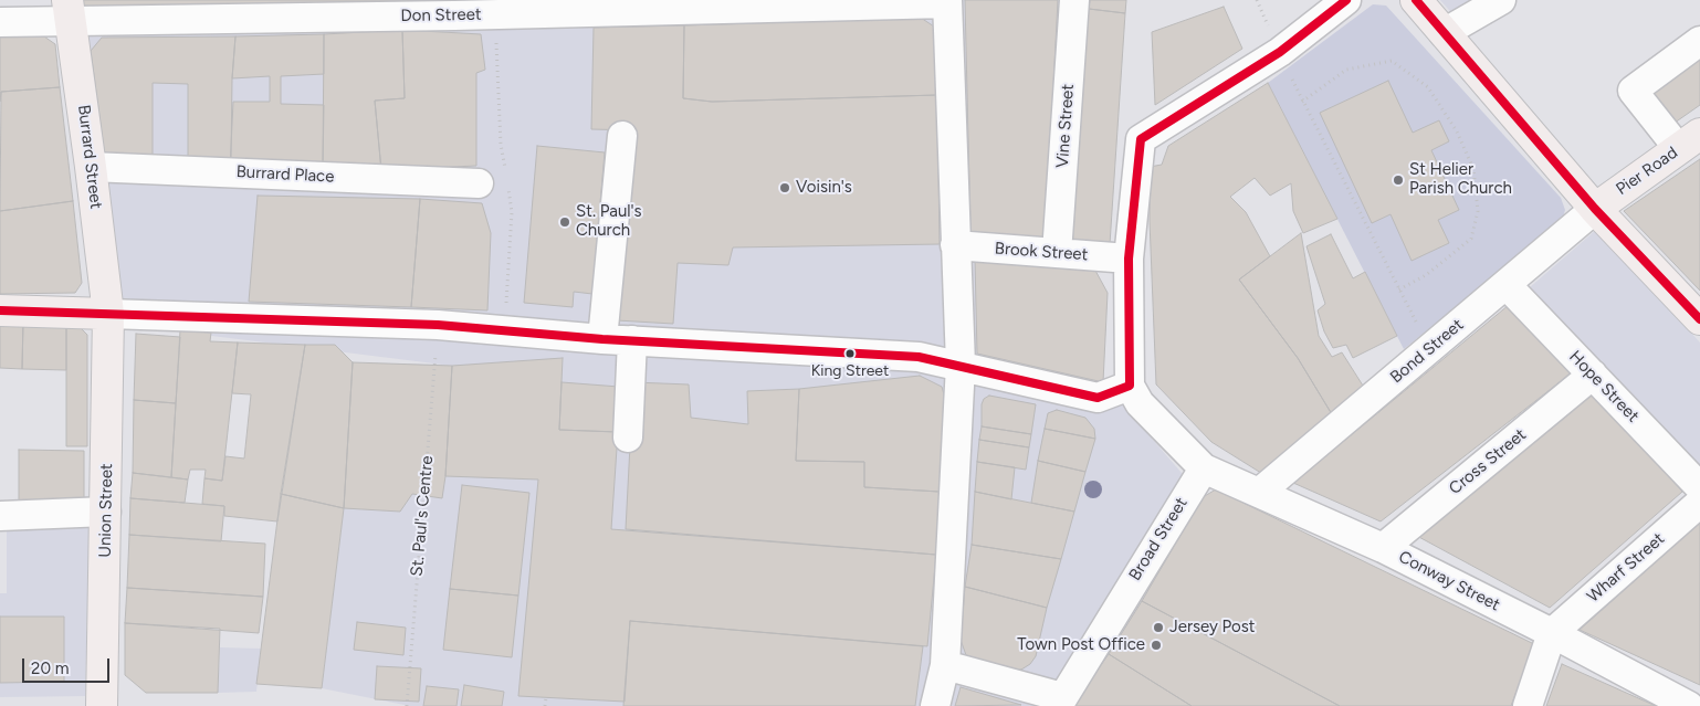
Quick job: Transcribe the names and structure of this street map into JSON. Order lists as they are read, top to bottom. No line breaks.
{"streets":{"main road":["Burrard Street","Pier Road","Union Street"],"street":["Don Street","Vine Street","Burrard Place","Brook Street","Bond Street","Hope Street","Cross Street","Broad Street","Wharf Street","Conway Street"],"path":["St. Paul's Centre"]},"crossings":[["Don Street","Burrard Street"],["Vine Street","Brook Street"],["Burrard Street","Burrard Place"],["Burrard Street","Union Street"],["Pier Road","Bond Street"],["Bond Street","Hope Street"],["Bond Street","Conway Street"],["Hope Street","Cross Street"],["Cross Street","Conway Street"],["Broad Street","Conway Street"],["Wharf Street","Conway Street"]],"places":["St Helier Parish Church","Voisin's","St. Paul's Church","King Street","Jersey Post","Town Post Office"],"scale_bar":"20 m"}
